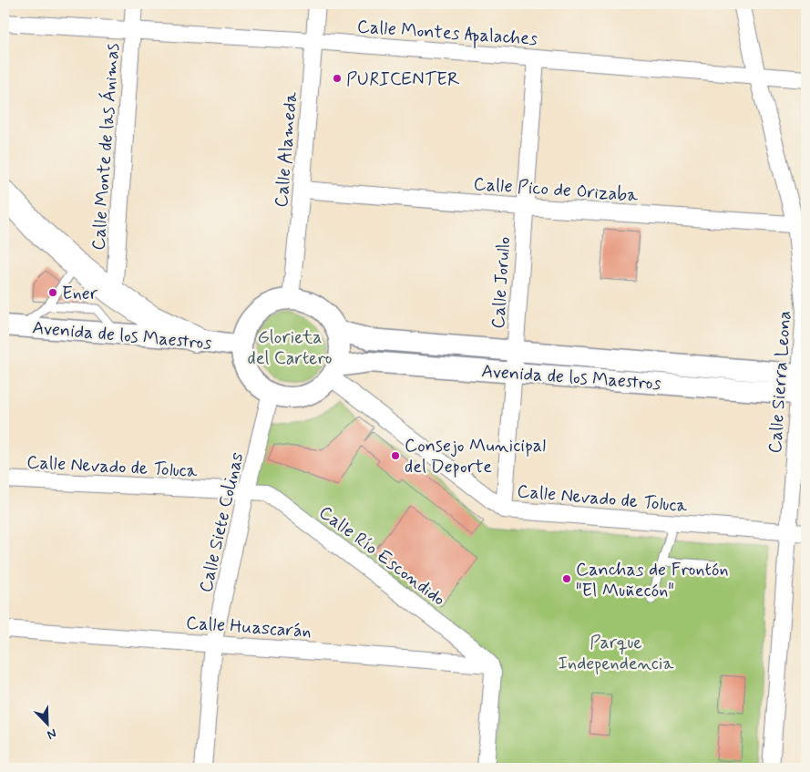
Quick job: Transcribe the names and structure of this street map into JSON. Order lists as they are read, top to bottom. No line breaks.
{"streets":{"street":["Calle Montes Apalaches","Calle Monte de las Ánimas","Calle Alameda","Calle Pico de Orizaba","Calle Jorullo","Avenida de los Maestros","Calle Sierra Leona","Calle Nevado de Toluca","Calle Siete Colinas","Calle Río Escondido","Calle Huascarán"]},"crossings":[["Calle Montes Apalaches","Calle Monte de las Ánimas"],["Calle Montes Apalaches","Calle Alameda"],["Calle Montes Apalaches","Calle Jorullo"],["Calle Montes Apalaches","Calle Sierra Leona"],["Calle Alameda","Calle Pico de Orizaba"],["Calle Alameda","Avenida de los Maestros"],["Calle Alameda","Calle Nevado de Toluca"],["Calle Alameda","Calle Siete Colinas"],["Calle Pico de Orizaba","Calle Jorullo"],["Calle Pico de Orizaba","Calle Sierra Leona"],["Calle Jorullo","Avenida de los Maestros"],["Calle Jorullo","Calle Nevado de Toluca"],["Avenida de los Maestros","Calle Sierra Leona"],["Avenida de los Maestros","Calle Nevado de Toluca"],["Avenida de los Maestros","Calle Siete Colinas"],["Calle Sierra Leona","Calle Nevado de Toluca"],["Calle Nevado de Toluca","Calle Siete Colinas"],["Calle Nevado de Toluca","Calle Río Escondido"],["Calle Siete Colinas","Calle Río Escondido"],["Calle Siete Colinas","Calle Huascarán"],["Calle Río Escondido","Calle Huascarán"]],"parks":["Glorieta del Cartero","Parque Independencia"],"places":["PURICENTER","Ener","Consejo Municipal del Deporte","Canchas de Frontón \"El Muñecón\""],"north":"bottom right"}
